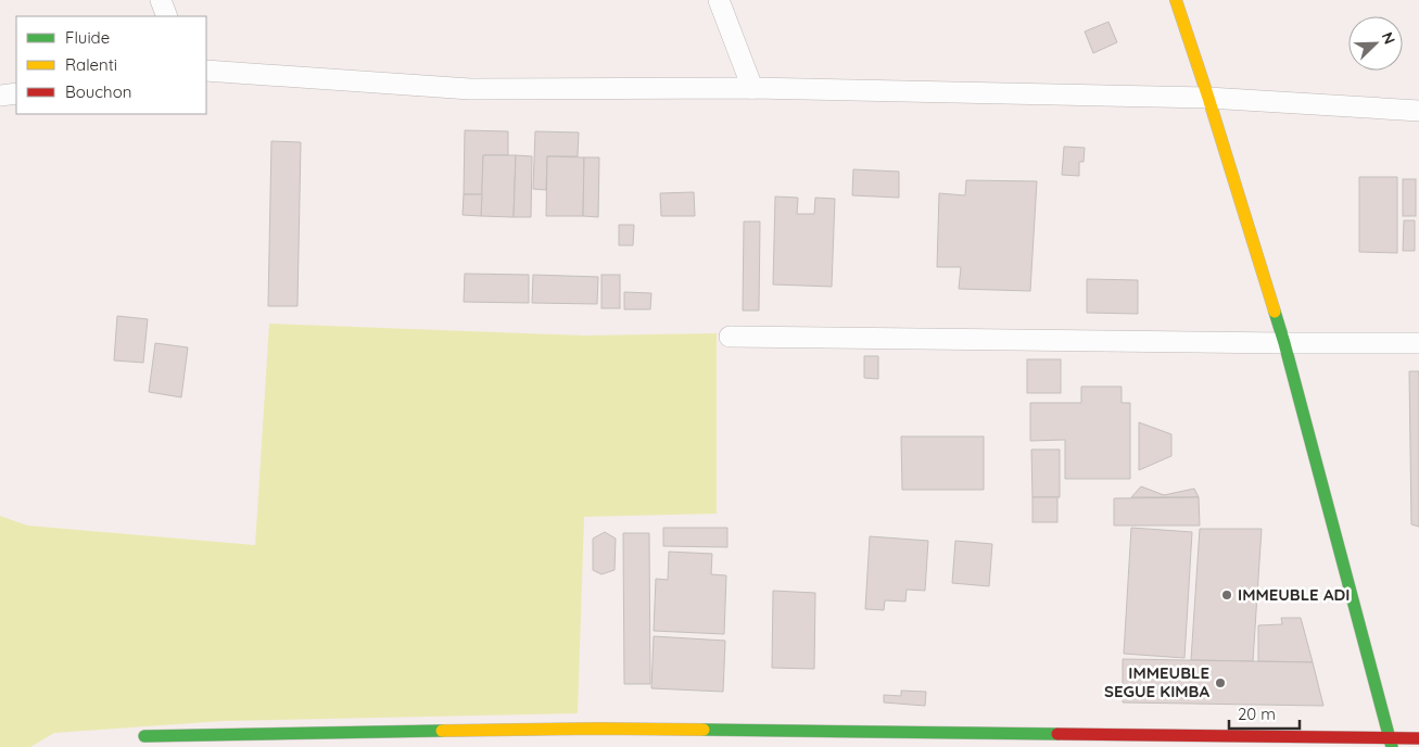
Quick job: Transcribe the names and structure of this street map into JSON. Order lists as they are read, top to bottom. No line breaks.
{"places":["IMMEUBLE ADI","IMMEUBLE SEGUE KIMBA"],"legend":["Fluide","Ralenti","Bouchon"],"scale_bar":"20 m","north":"top right"}
